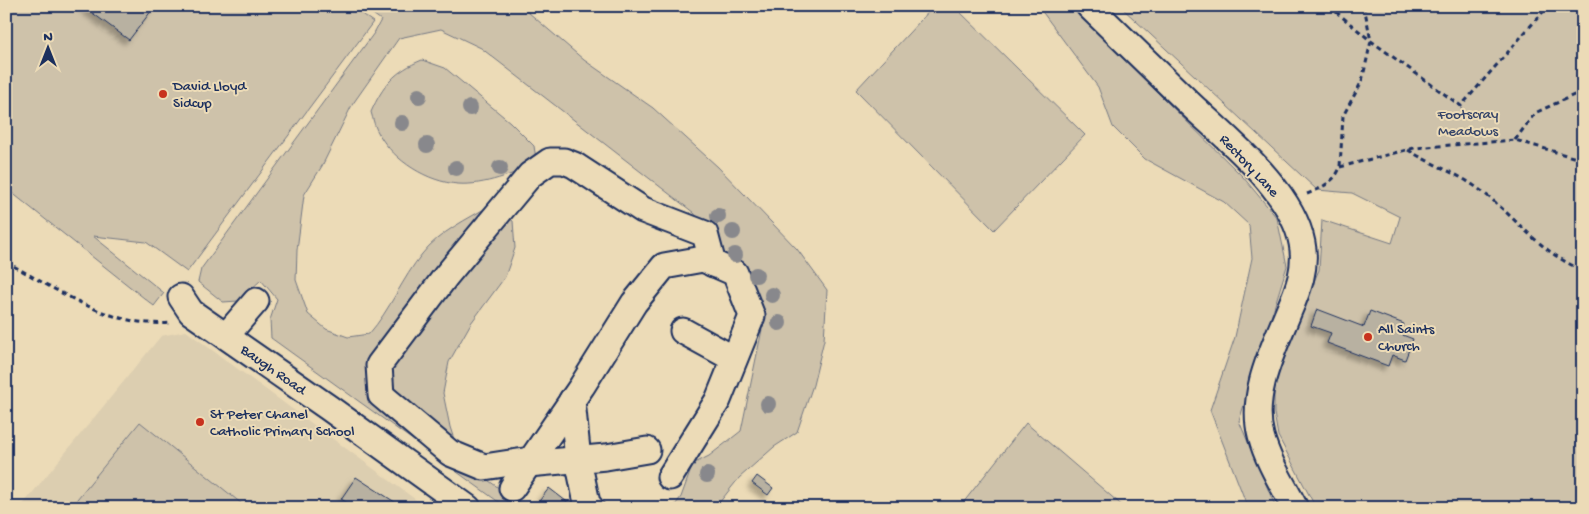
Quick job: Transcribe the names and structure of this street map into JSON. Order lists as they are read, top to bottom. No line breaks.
{"streets":{"street":["Rectory Lane","Baugh Road"]},"parks":["Footscray Meadows"],"places":["David Lloyd Sidcup","All Saints Church","St Peter Chanel Catholic Primary School"],"north":"top"}
